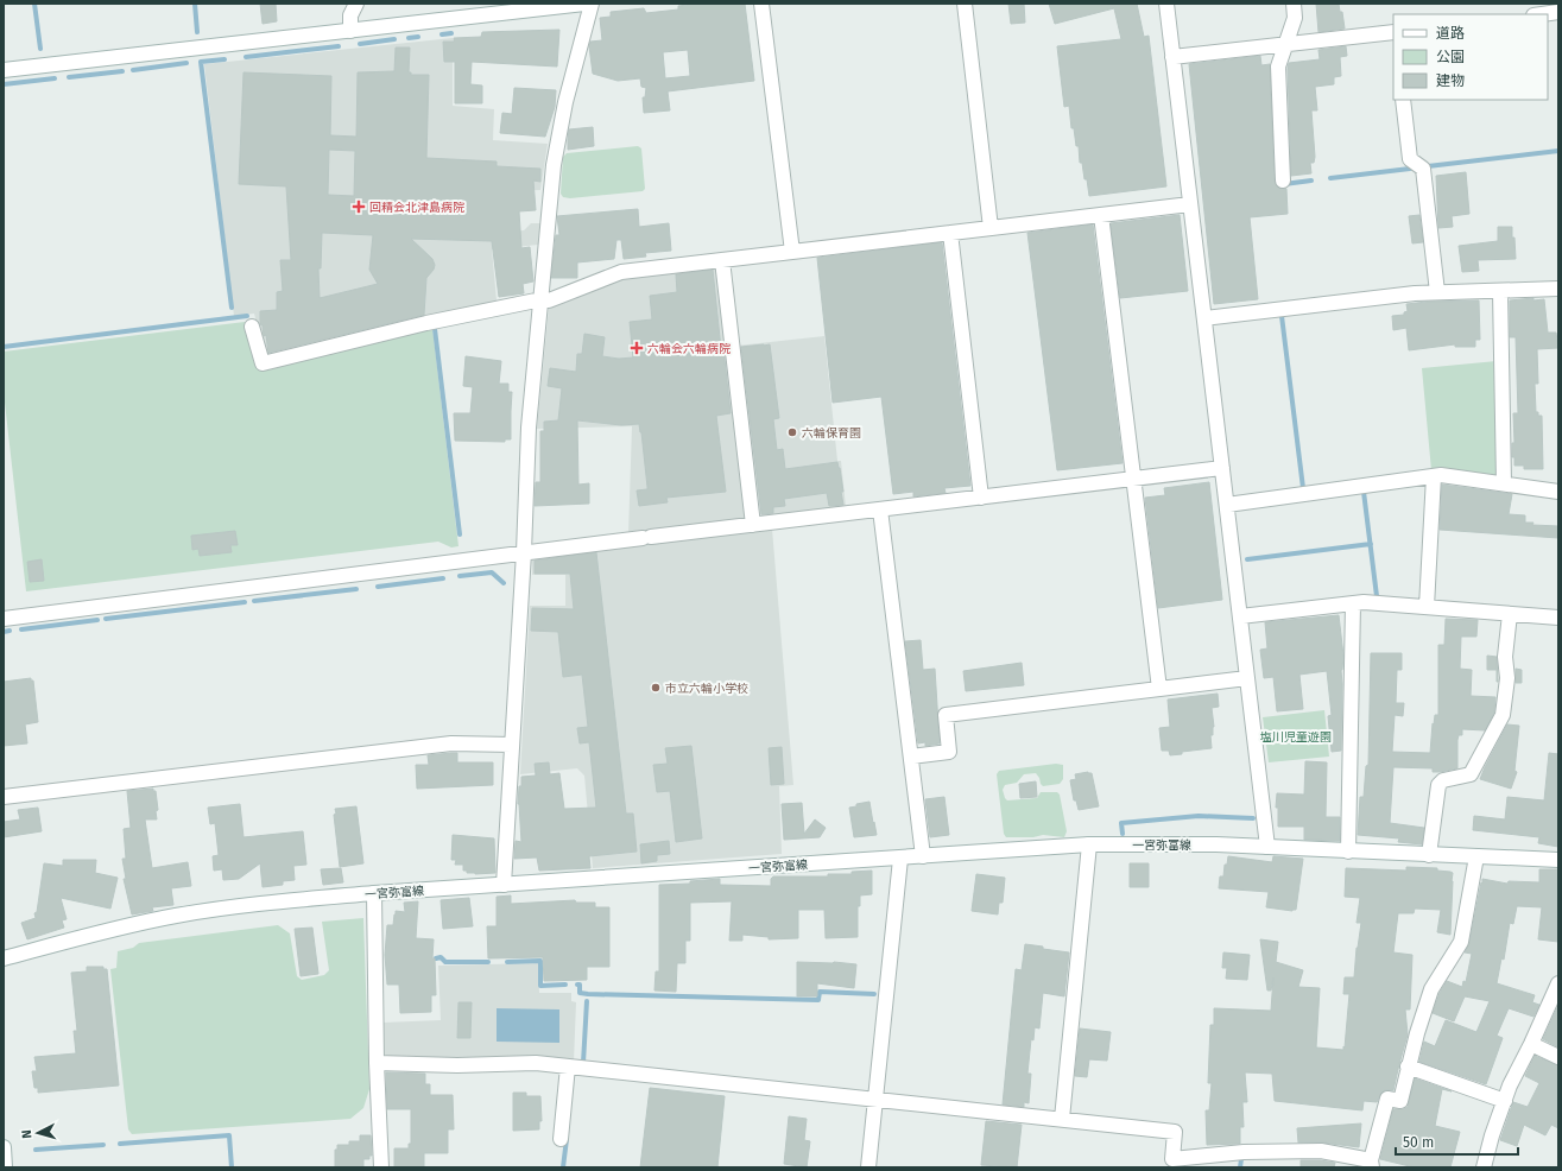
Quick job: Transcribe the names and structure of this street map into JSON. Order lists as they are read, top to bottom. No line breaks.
{"streets":{"street":["一宮弥富線"]},"parks":["塩川児童遊園"],"places":{"health":["回精会北津島病院","六輪会六輪病院"],"other":["六輪保育園","市立六輪小学校"]},"legend":["道路","公園","建物"],"scale_bar":"50 m","north":"left"}
